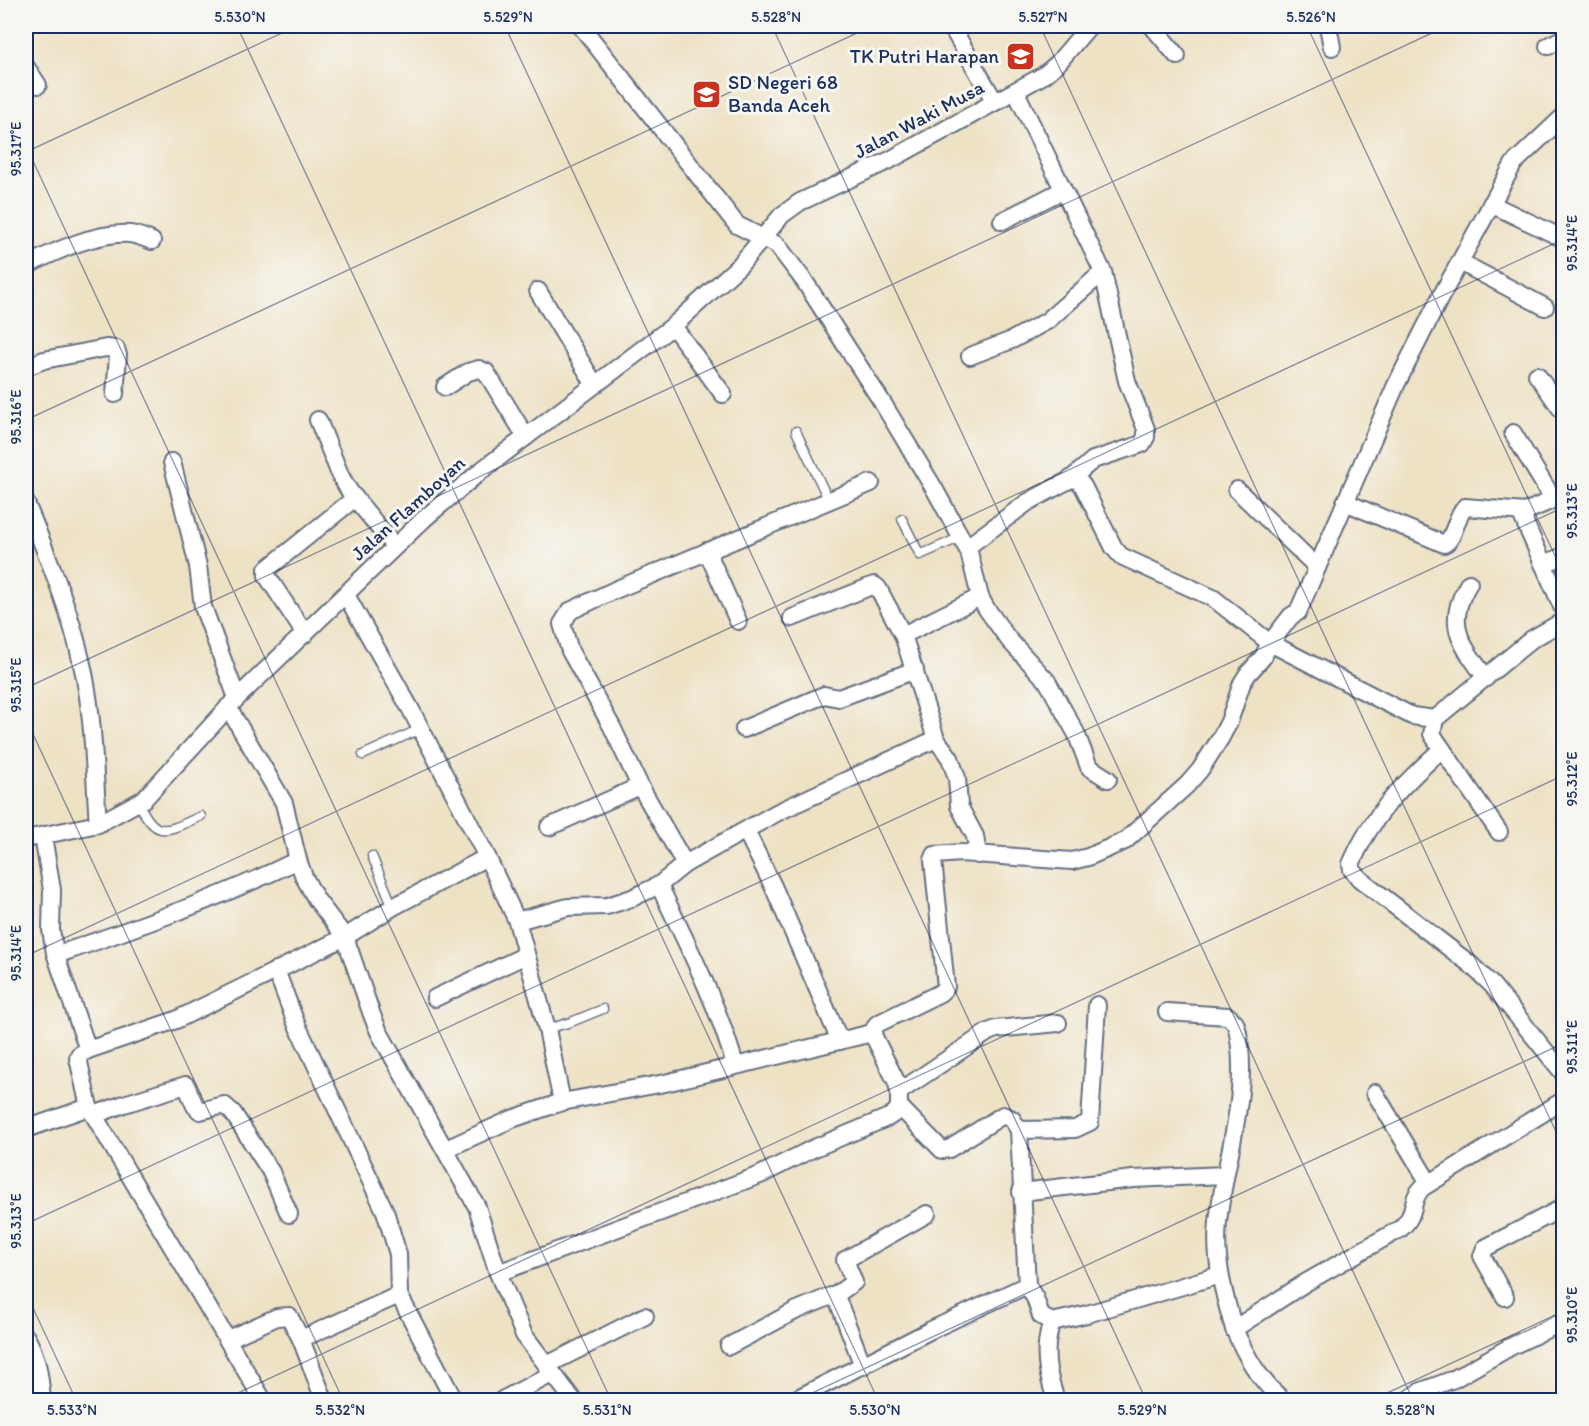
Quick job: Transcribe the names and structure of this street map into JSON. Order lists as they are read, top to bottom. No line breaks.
{"streets":{"street":["Jalan Waki Musa","Jalan Flamboyan"]},"crossings":[["Jalan Waki Musa","Jalan Flamboyan"]],"places":{"school or university":["TK Putri Harapan","SD Negeri 68 Banda Aceh"]},"coordinates":["5.530°N","5.529°N","5.528°N","5.527°N","5.526°N","95.317°E","95.314°E","95.316°E","95.313°E","95.315°E","95.312°E","95.311°E","95.310°E","5.533°N","5.532°N","5.531°N"]}
